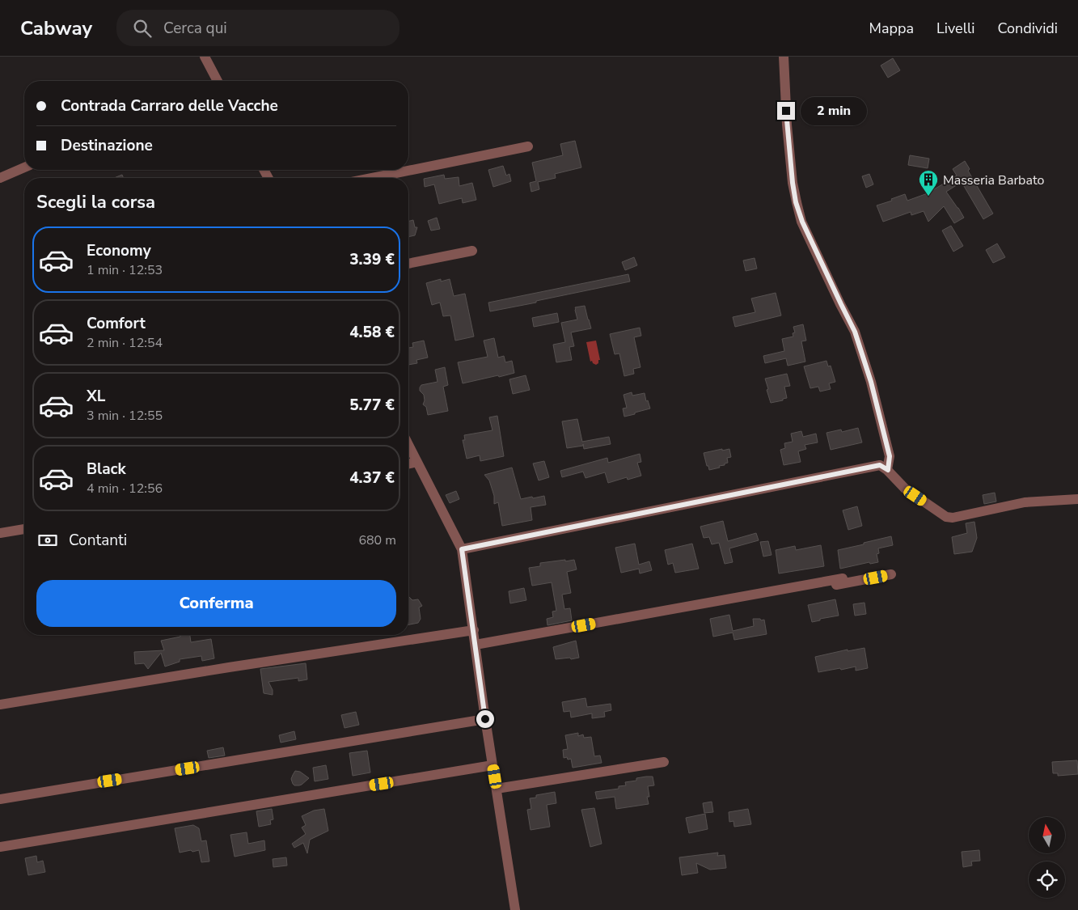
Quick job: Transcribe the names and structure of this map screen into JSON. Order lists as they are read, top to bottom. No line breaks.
{"places":{"building":["Masseria Barbato"]},"north":"top","page":{"header":"Cabway","search":"Cerca qui","nav":["Mappa","Livelli","Condividi"],"banner":["Contrada Carraro delle Vacche","Destinazione"],"bubble":"2 min","heading":"Scegli la corsa","list":[{"name":"Economy","note":"1 min · 12:53","value":"3.39 €"},{"name":"Comfort","note":"2 min · 12:54","value":"4.58 €"},{"name":"XL","note":"3 min · 12:55","value":"5.77 €"},{"name":"Black","note":"4 min · 12:56","value":"4.37 €"}],"pay":["Contanti","680 m"],"buttons":"Conferma"}}
